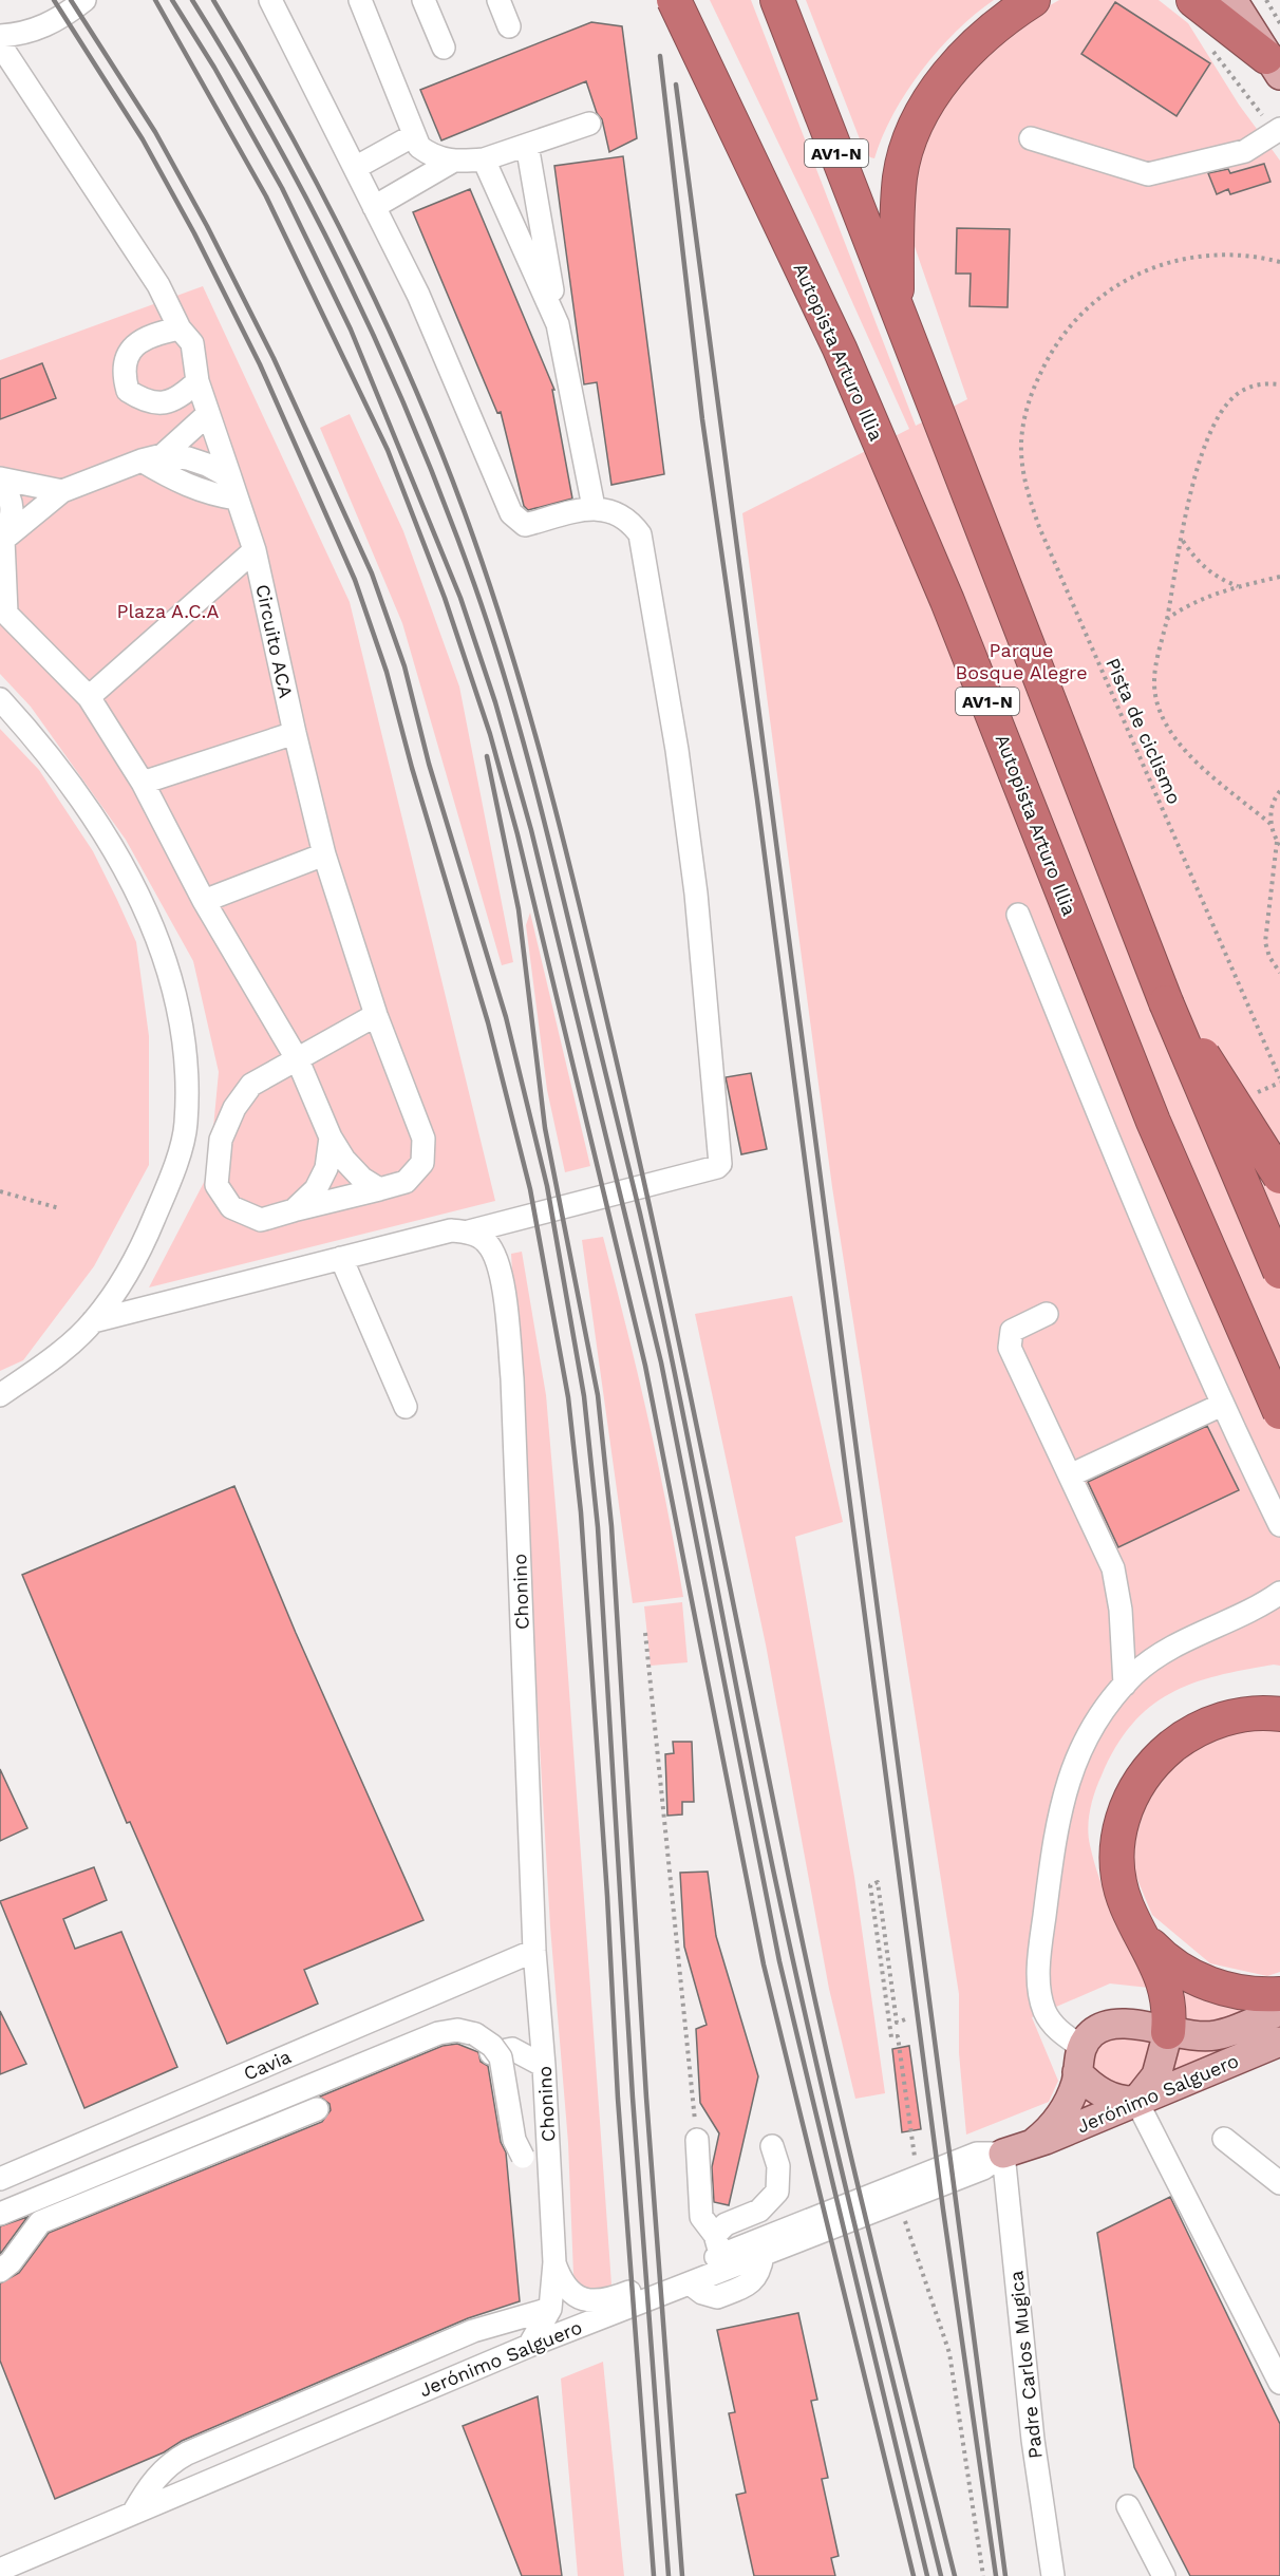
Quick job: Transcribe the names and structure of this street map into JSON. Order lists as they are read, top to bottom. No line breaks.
{"streets":{"highway":["AV1-N","Autopista Arturo Illia"],"main road":["Jerónimo Salguero"],"street":["Circuito ACA","Chonino","Cavia","Padre Carlos Mugica"],"path":["Pista de ciclismo"]},"crossings":[["Chonino","Cavia"],["Chonino","Jerónimo Salguero"],["Jerónimo Salguero","Padre Carlos Mugica"]],"parks":["Plaza A.C.A","Parque Bosque Alegre"]}
